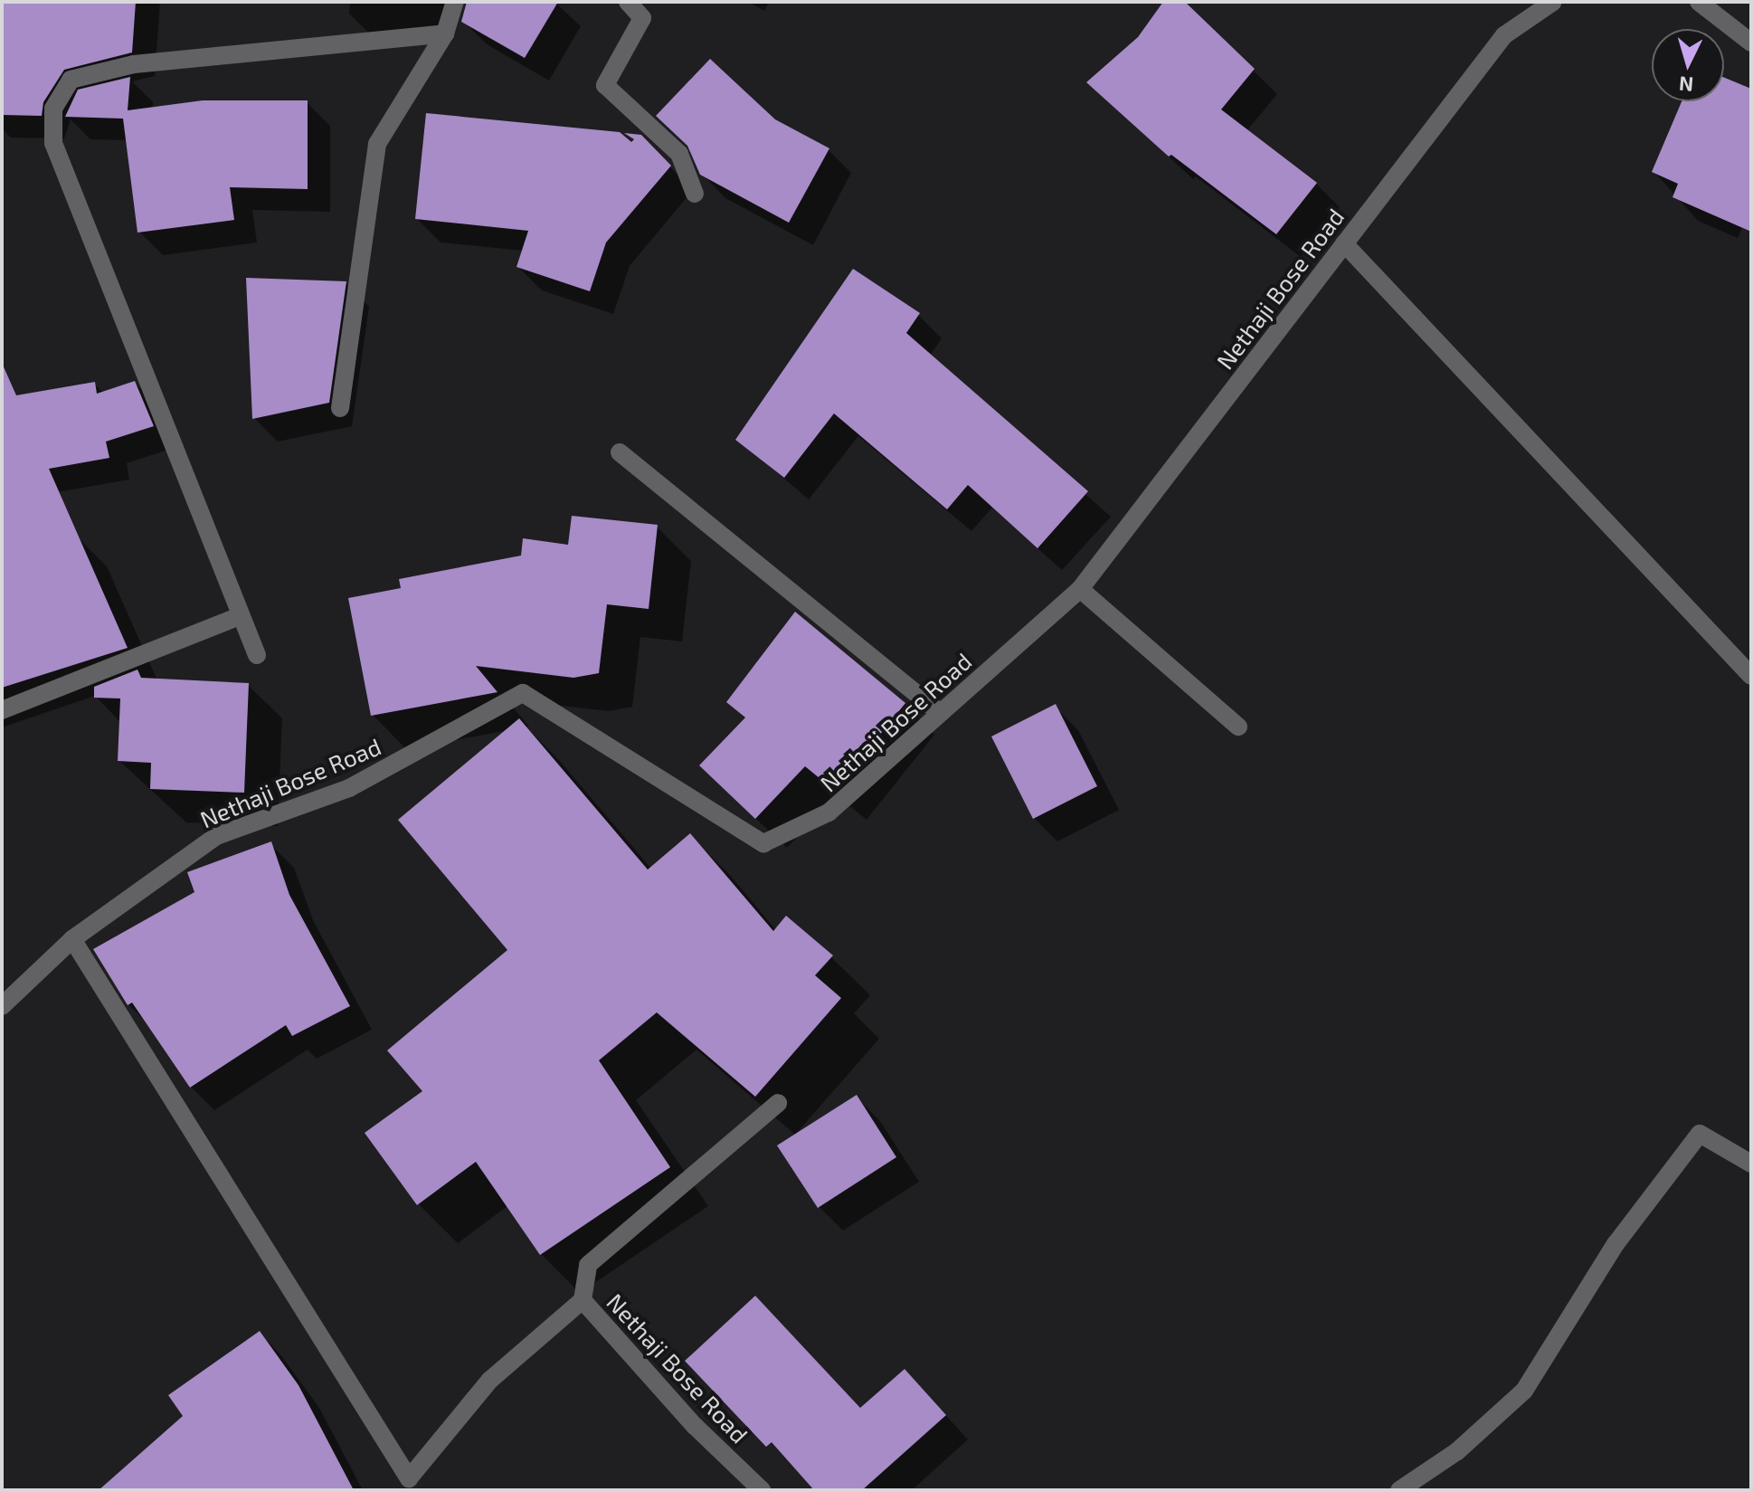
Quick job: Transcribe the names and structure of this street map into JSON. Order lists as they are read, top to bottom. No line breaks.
{"streets":{"street":["Nethaji Bose Road"]},"north":"bottom"}
